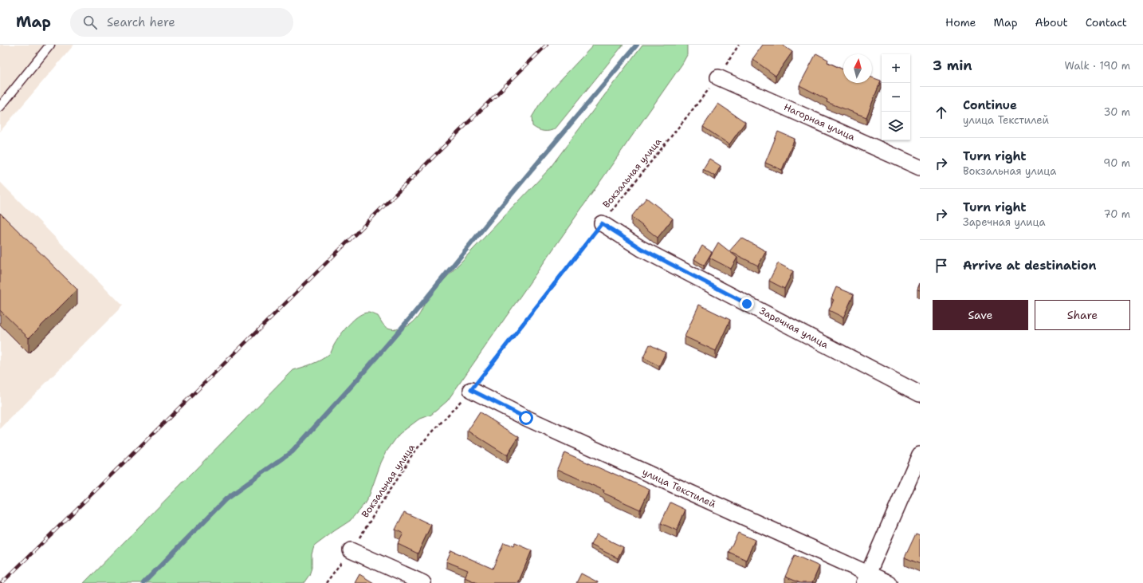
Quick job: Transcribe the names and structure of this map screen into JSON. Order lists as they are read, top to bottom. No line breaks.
{"streets":{"street":["Нагорная улица","Заречная улица","улица Текстилей"],"path":["Вокзальная улица"]},"crossings":[["Нагорная улица","Вокзальная улица"],["Вокзальная улица","Заречная улица"],["Вокзальная улица","улица Текстилей"]],"north":"top","page":{"header":"Map","search":"Search here","nav":["Home","Map","About","Contact"],"heading":["3 min","Walk · 190 m"],"map_buttons":["+","−"],"list":[["Continue","улица Текстилей","30 m"],["Turn right","Вокзальная улица","90 m"],["Turn right","Заречная улица","70 m"],"Arrive at destination"],"buttons":["Save","Share"]}}
